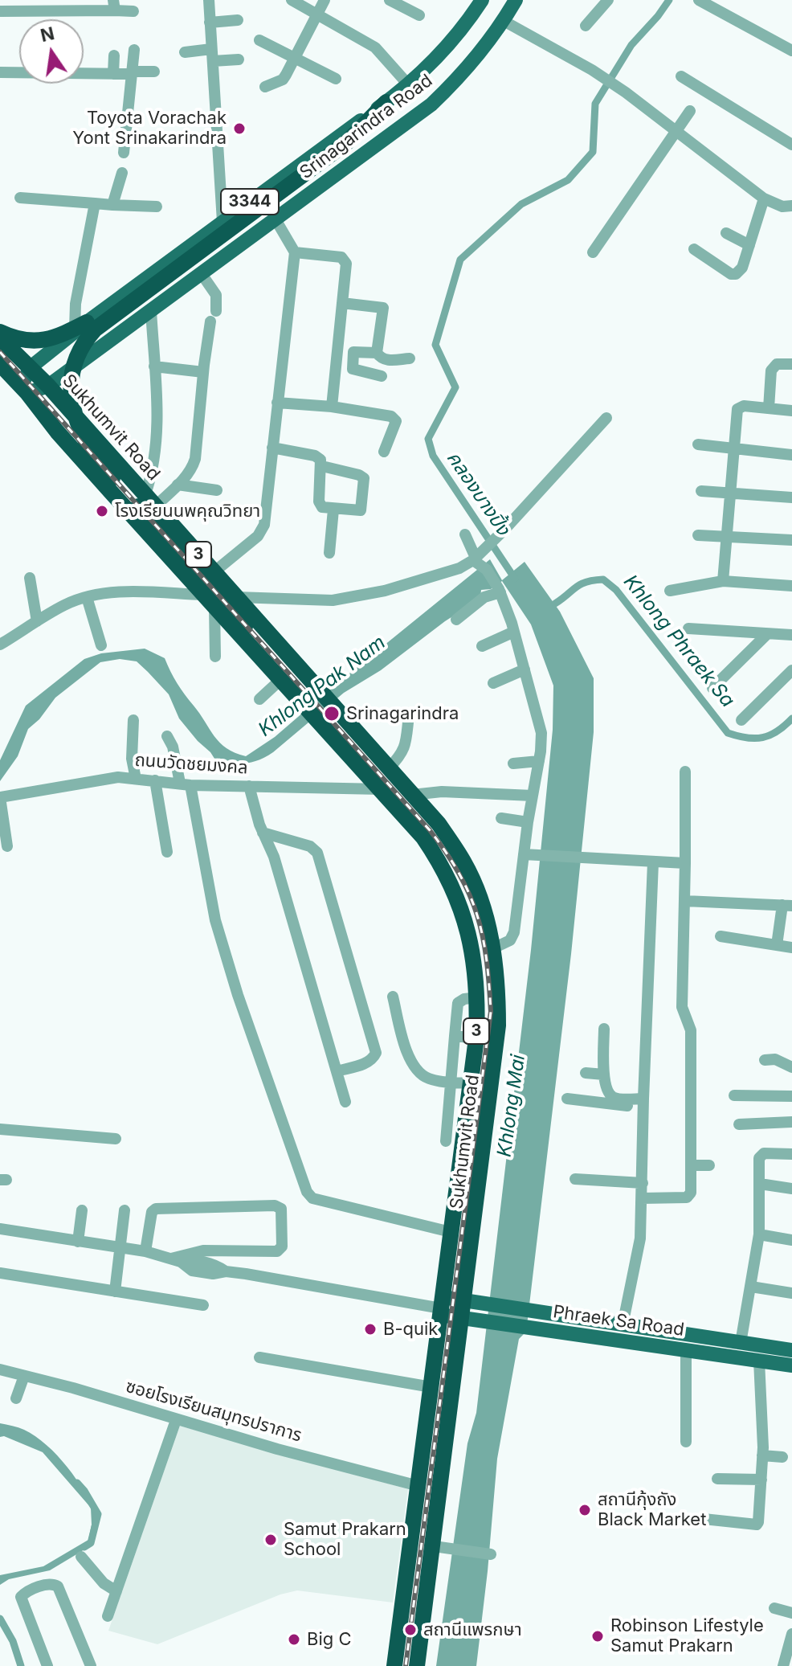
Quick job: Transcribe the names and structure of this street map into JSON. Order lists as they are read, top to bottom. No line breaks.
{"streets":{"highway":["Sukhumvit Road","3"],"main road":["Srinagarindra Road","3344","Phraek Sa Road"],"street":["ถนนวัดชยมงคล","ซอยโรงเรียนสมุทรปราการ"]},"crossings":[["Srinagarindra Road","Sukhumvit Road"],["Sukhumvit Road","ถนนวัดชยมงคล"],["Sukhumvit Road","Phraek Sa Road"],["Sukhumvit Road","ซอยโรงเรียนสมุทรปราการ"]],"water":["คลองบางปิ้ง","Khlong Phraek Sa","Khlong Pak Nam","Khlong Mai"],"places":["Toyota Vorachak Yont Srinakarindra","โรงเรียนนพคุณวิทยา","Srinagarindra","B-quik","สถานีกุ้งถัง Black Market","Samut Prakarn School","สถานีแพรกษา","Robinson Lifestyle Samut Prakarn","Big C"],"north":"top"}
